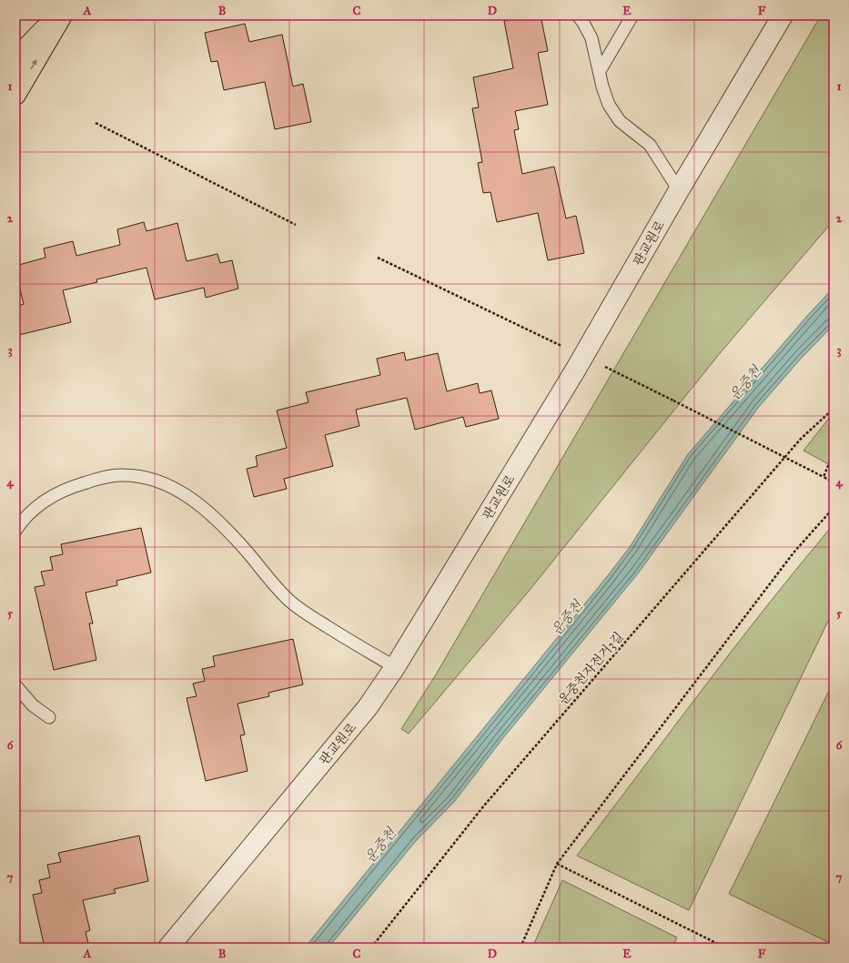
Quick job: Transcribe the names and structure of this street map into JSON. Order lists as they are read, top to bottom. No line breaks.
{"streets":{"street":["판교원로"],"path":["운중천자전거3길"]},"water":["운중천"],"grid":{"columns":["A","B","C","D","E","F"],"rows":["1","2","3","4","5","6","7"]}}
